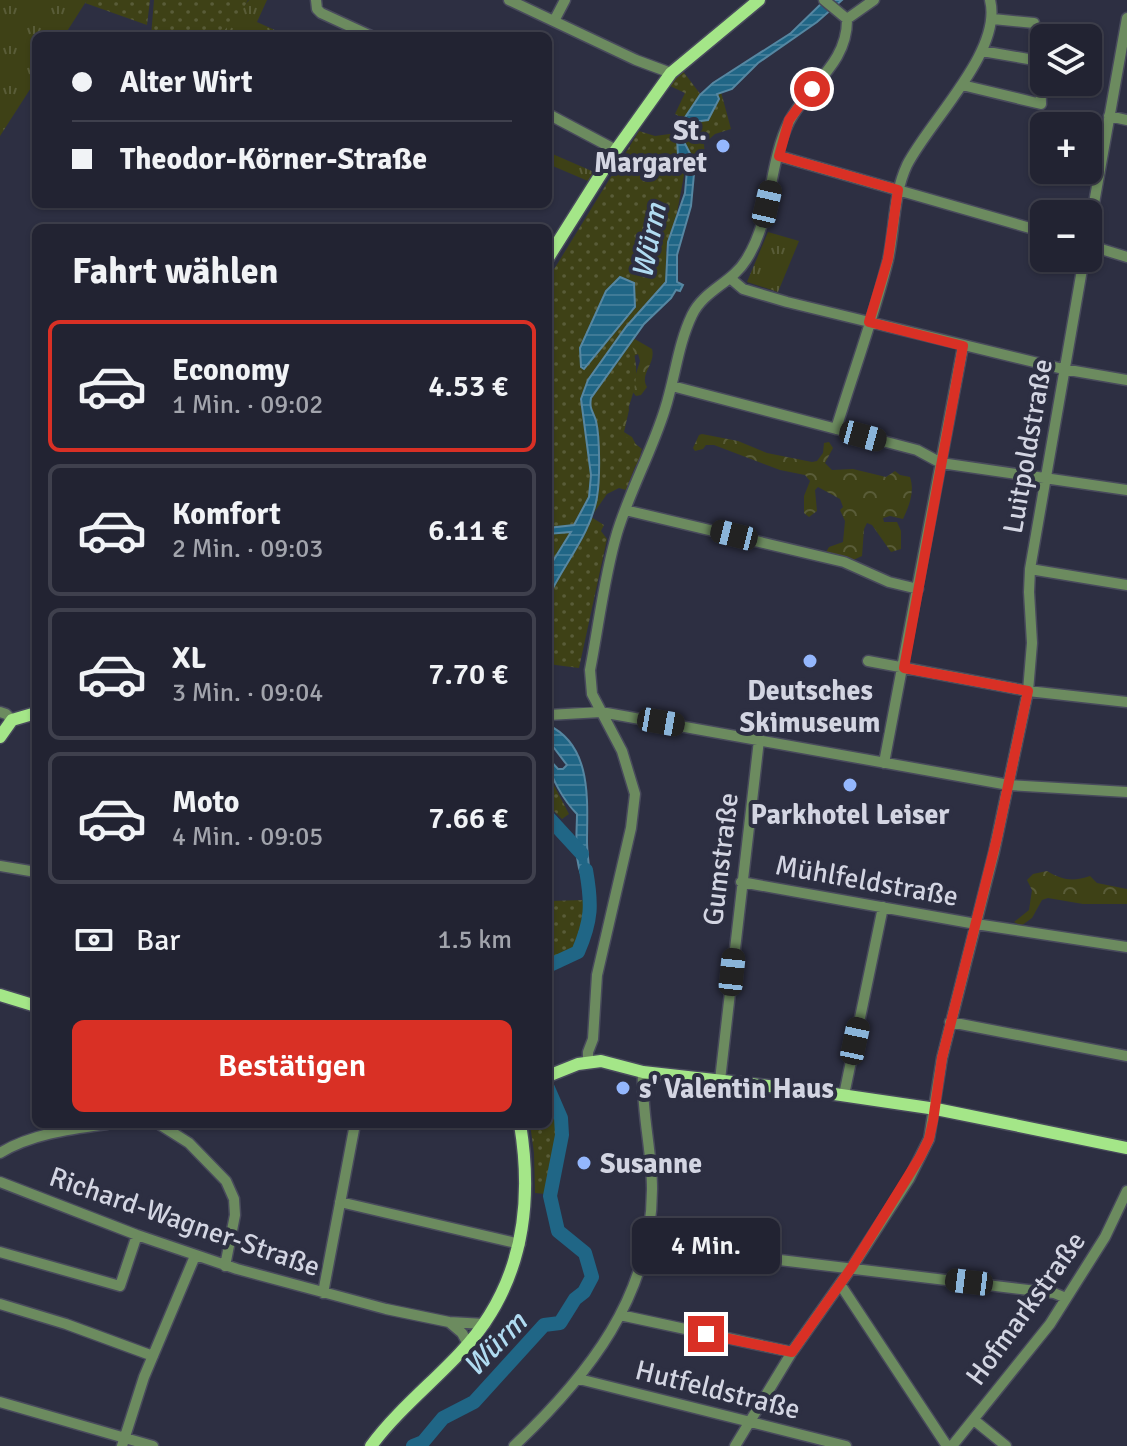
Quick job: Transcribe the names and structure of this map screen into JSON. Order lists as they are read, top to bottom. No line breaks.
{"streets":{"street":["Luitpoldstraße","Gumstraße","Mühlfeldstraße","Richard-Wagner-Straße","Hofmarkstraße","Hutfeldstraße"]},"crossings":[["Luitpoldstraße","Mühlfeldstraße"],["Luitpoldstraße","Hutfeldstraße"],["Gumstraße","Mühlfeldstraße"]],"water":["Würm"],"places":["St. Margaret","Deutsches Skimuseum","Parkhotel Leiser","s' Valentin Haus","Susanne"],"page":{"map_buttons":["+","−"],"banner":["Alter Wirt","Theodor-Körner-Straße"],"heading":"Fahrt wählen","list":[{"name":"Economy","note":"1 Min. · 09:02","value":"4.53 €"},{"name":"Komfort","note":"2 Min. · 09:03","value":"6.11 €"},{"name":"XL","note":"3 Min. · 09:04","value":"7.70 €"},{"name":"Moto","note":"4 Min. · 09:05","value":"7.66 €"}],"pay":["Bar","1.5 km"],"buttons":"Bestätigen","bubble":"4 Min."}}
